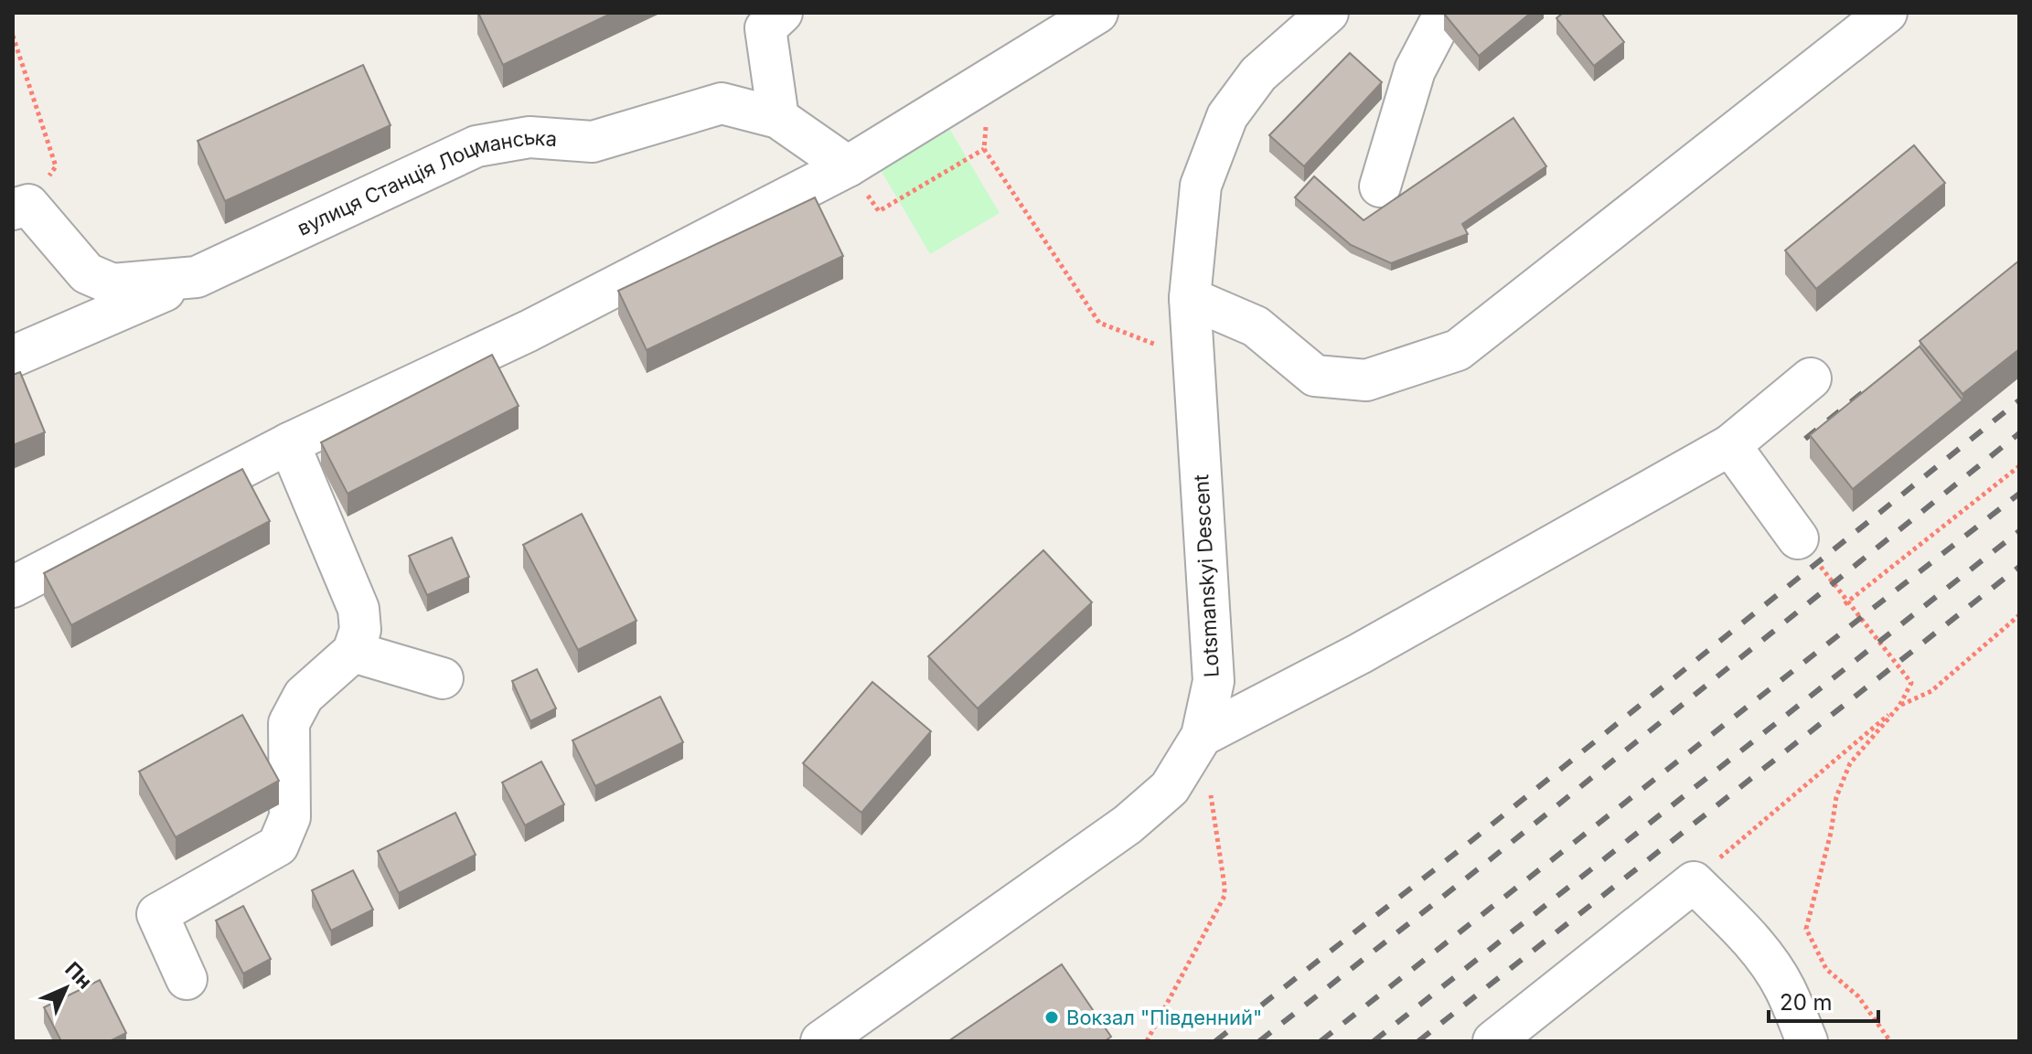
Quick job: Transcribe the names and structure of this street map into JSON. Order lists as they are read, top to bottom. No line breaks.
{"streets":{"street":["вулиця Станція Лоцманська","Lotsmanskyi Descent"]},"places":["Вокзал \"Південний\""],"scale_bar":"20 m","north":"top right"}
